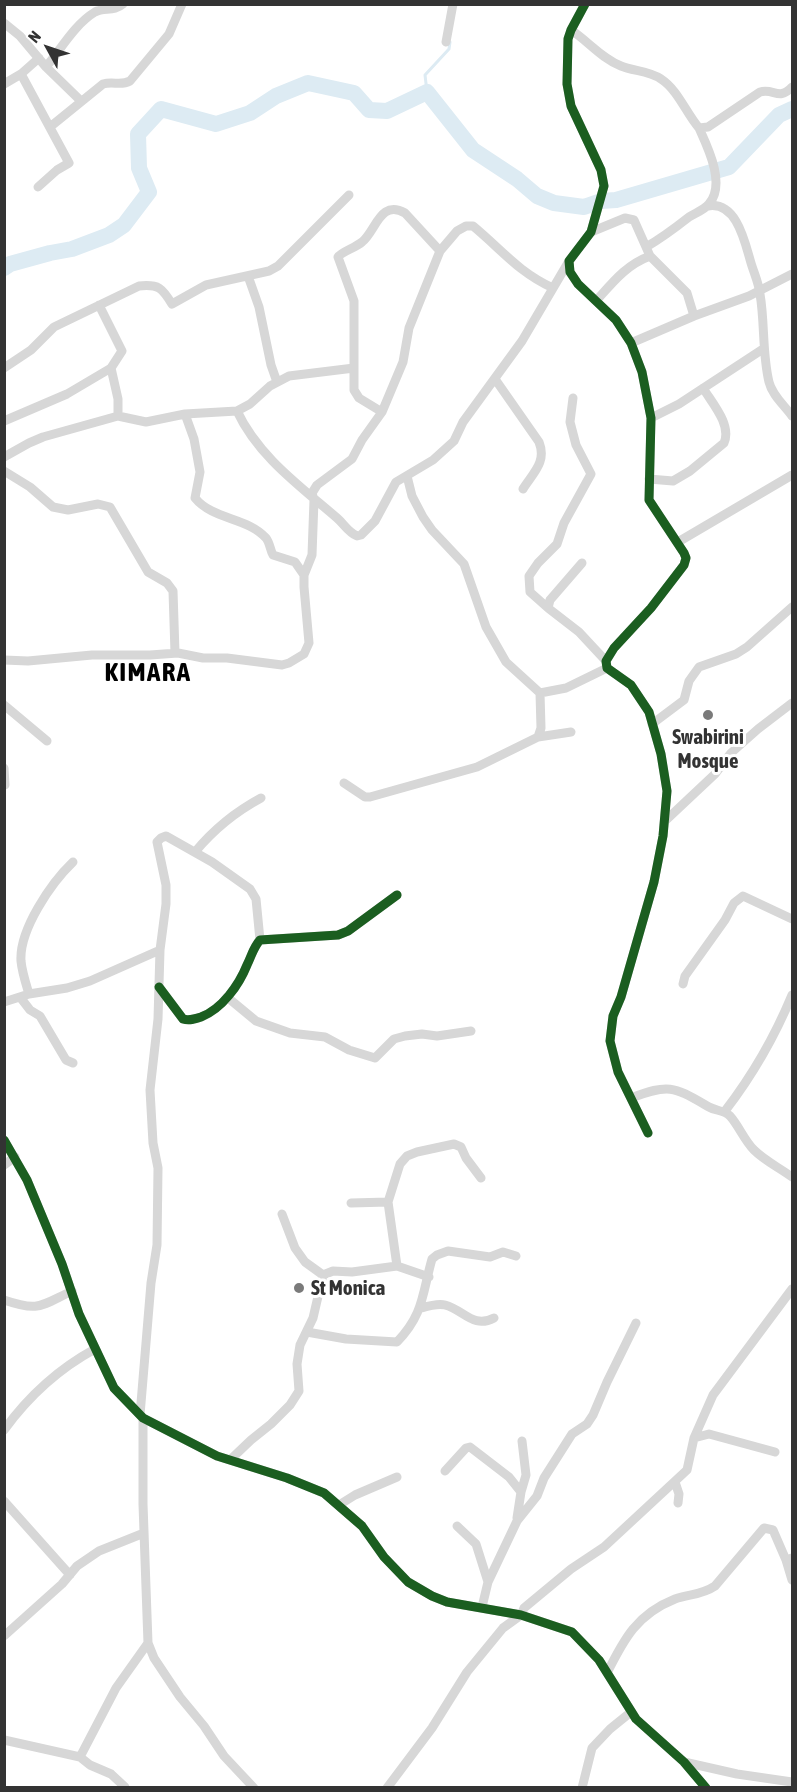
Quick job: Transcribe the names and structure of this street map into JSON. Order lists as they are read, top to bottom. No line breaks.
{"districts":["KIMARA"],"places":["Swabirini Mosque","St Monica"],"north":"top left"}
